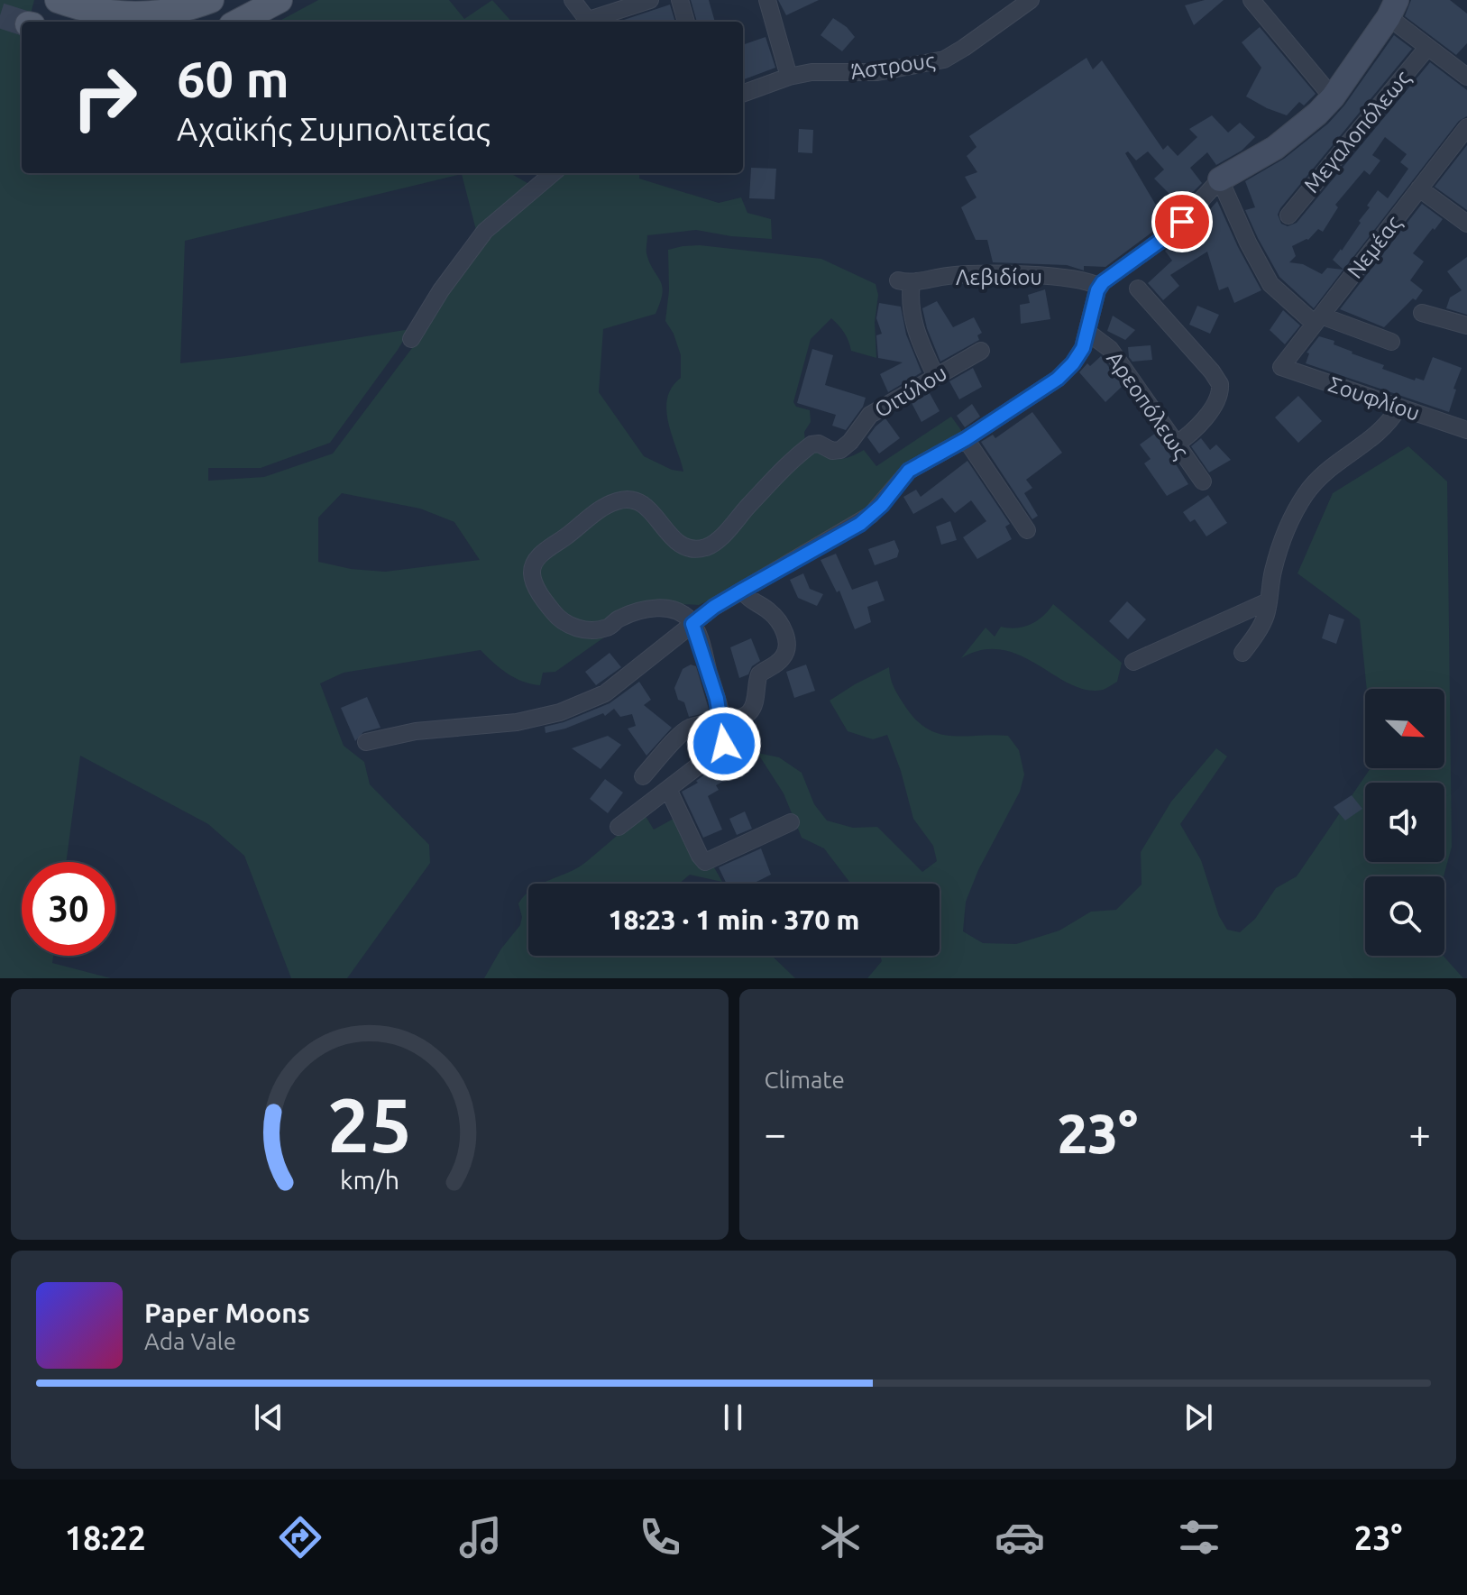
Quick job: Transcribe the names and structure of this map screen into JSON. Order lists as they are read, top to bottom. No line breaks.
{"streets":{"street":["Άστρους","Μεγαλοπόλεως","Νεμέας","Λεβιδίου","Οιτύλου","Σουφλίου","Αρεοπόλεως"]},"crossings":[["Νεμέας","Σουφλίου"],["Λεβιδίου","Οιτύλου"]],"north":"bottom right","page":{"turn":["60 m","Αχαϊκής Συμπολιτείας"],"limit":"30","trip":"18:23 · 1 min · 370 m","tile":"Climate","heat":["−","23°","+"],"song":["Paper Moons","Ada Vale"],"tabs":["18:22","23°"],"gauge":["25","km/h"]}}
